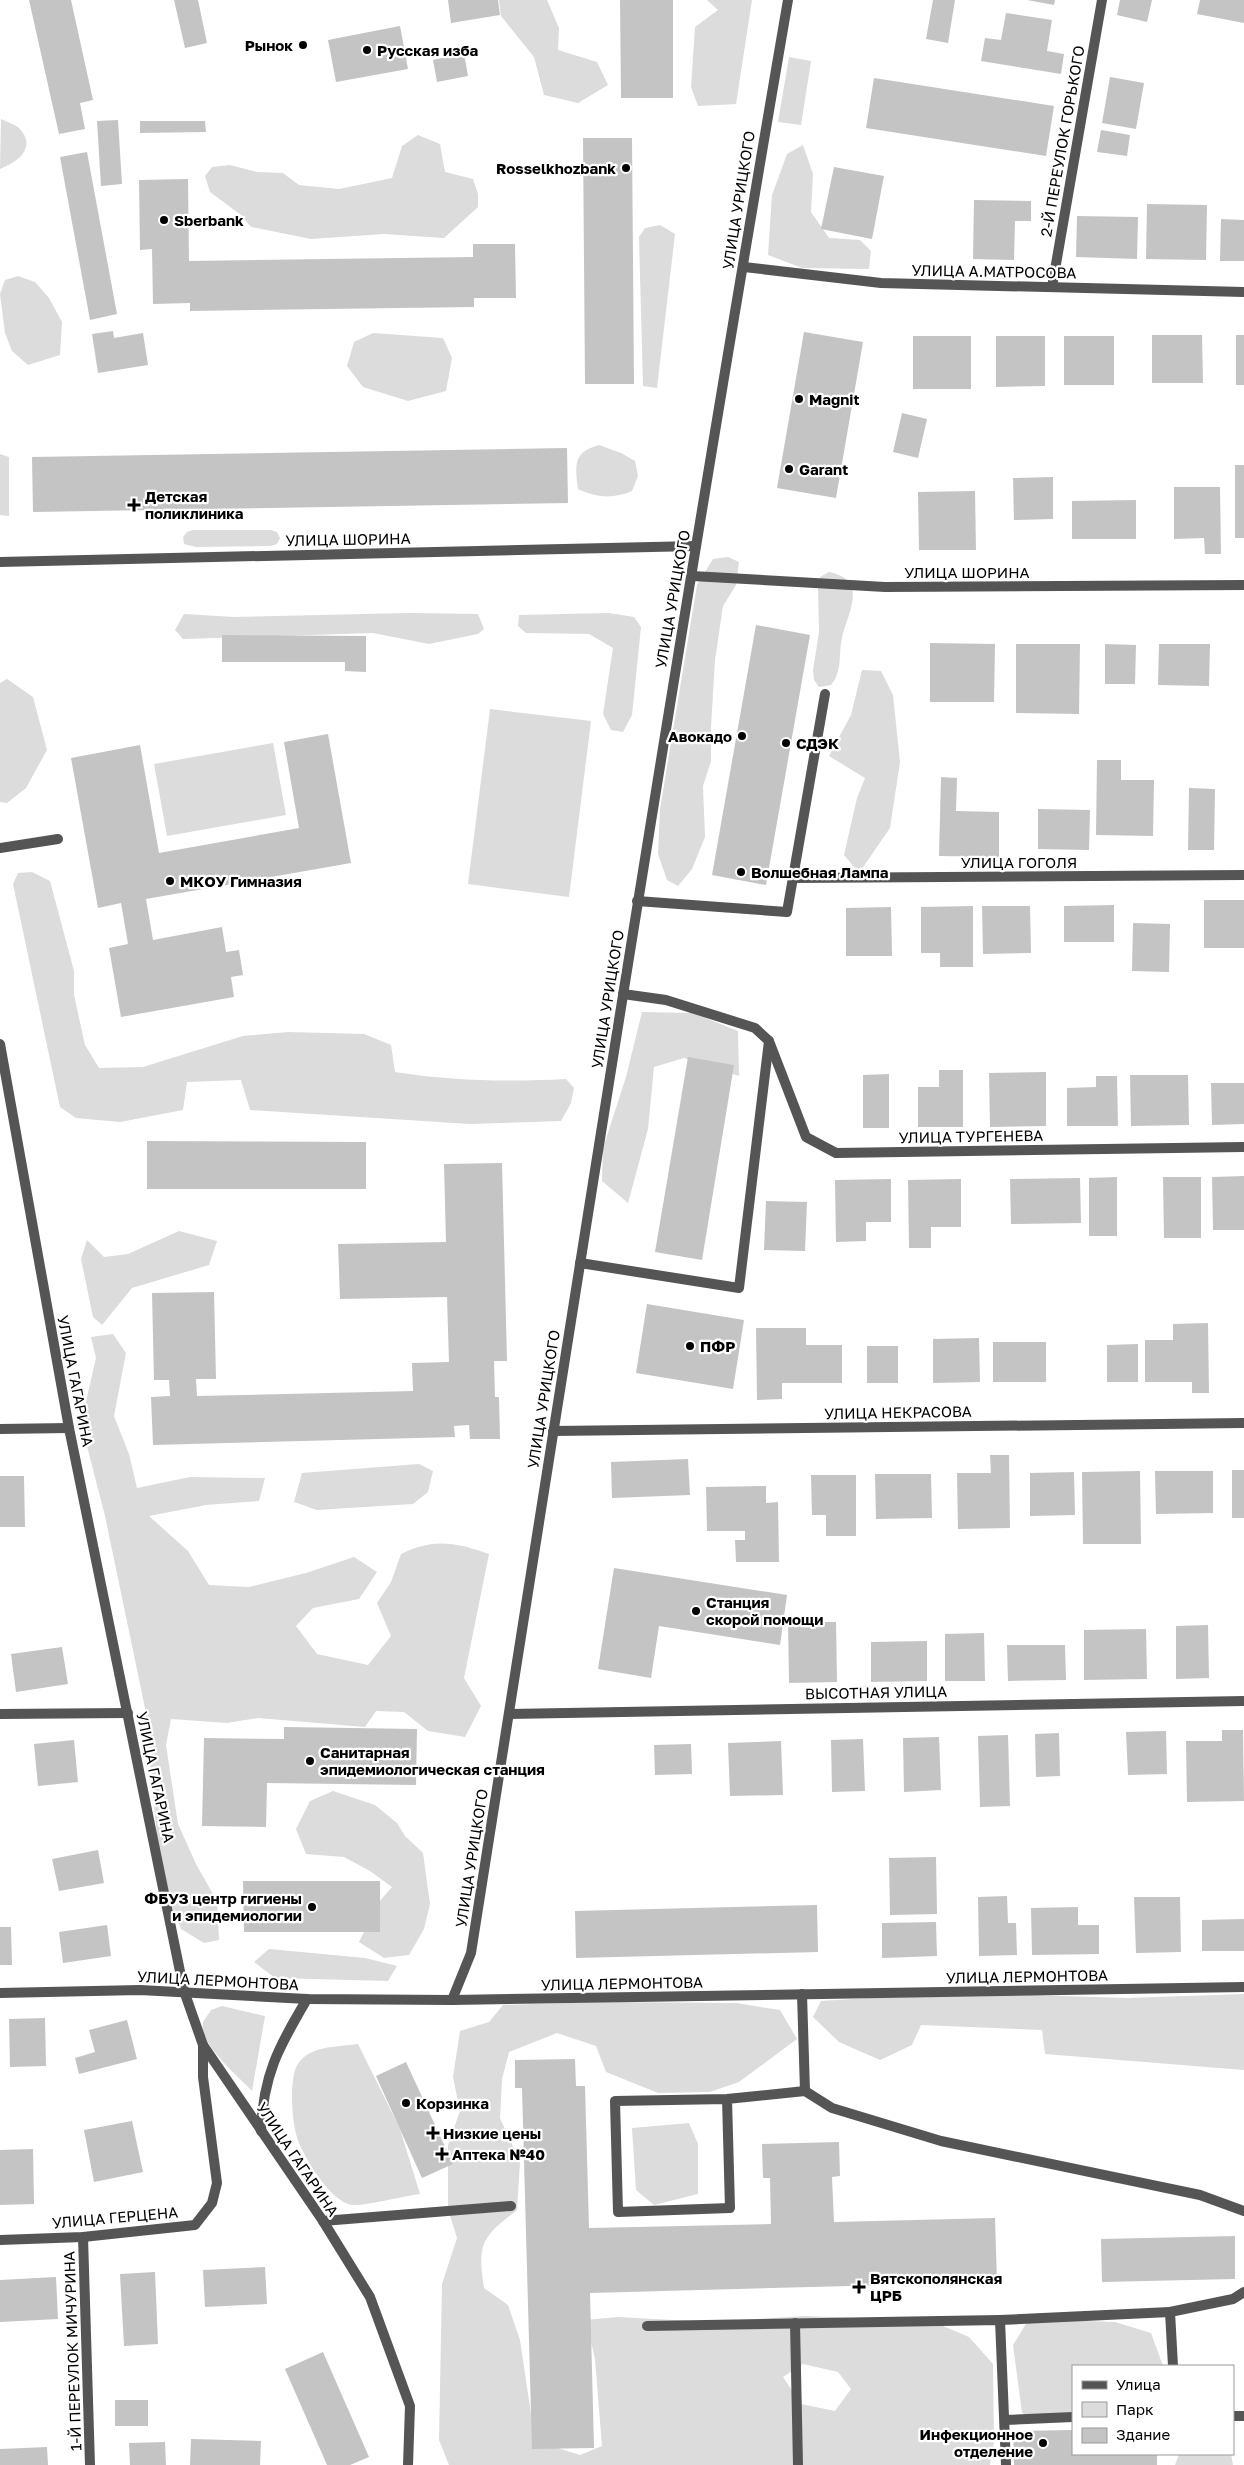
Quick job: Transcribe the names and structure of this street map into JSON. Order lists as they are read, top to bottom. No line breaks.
{"streets":{"street":["2-Й ПЕРЕУЛОК ГОРЬКОГО","УЛИЦА УРИЦКОГО","УЛИЦА А.МАТРОСОВА","УЛИЦА ШОРИНА","УЛИЦА ГОГОЛЯ","УЛИЦА ТУРГЕНЕВА","УЛИЦА ГАГАРИНА","УЛИЦА НЕКРАСОВА","ВЫСОТНАЯ УЛИЦА","УЛИЦА ЛЕРМОНТОВА","УЛИЦА ГЕРЦЕНА","1-Й ПЕРЕУЛОК МИЧУРИНА"]},"crossings":[["2-Й ПЕРЕУЛОК ГОРЬКОГО","УЛИЦА А.МАТРОСОВА"],["УЛИЦА УРИЦКОГО","УЛИЦА А.МАТРОСОВА"],["УЛИЦА УРИЦКОГО","УЛИЦА ШОРИНА"],["УЛИЦА УРИЦКОГО","УЛИЦА НЕКРАСОВА"],["УЛИЦА УРИЦКОГО","ВЫСОТНАЯ УЛИЦА"],["УЛИЦА УРИЦКОГО","УЛИЦА ЛЕРМОНТОВА"],["УЛИЦА ГАГАРИНА","УЛИЦА ЛЕРМОНТОВА"],["УЛИЦА ГАГАРИНА","УЛИЦА ГЕРЦЕНА"],["УЛИЦА ГЕРЦЕНА","1-Й ПЕРЕУЛОК МИЧУРИНА"]],"places":{"other":["Рынок","Русская изба","Rosselkhozbank","Sberbank","Magnit","Garant","Авокадо","СДЭК","Волшебная Лампа","МКОУ Гимназия","ПФР","Станция скорой помощи","Санитарная эпидемиологическая станция","ФБУЗ центр гигиены и эпидемиологии","Корзинка","Инфекционное отделение"],"health":["Детская поликлиника","Низкие цены","Аптека №40","Вятскополянская ЦРБ"]},"legend":["Улица","Парк","Здание"]}
